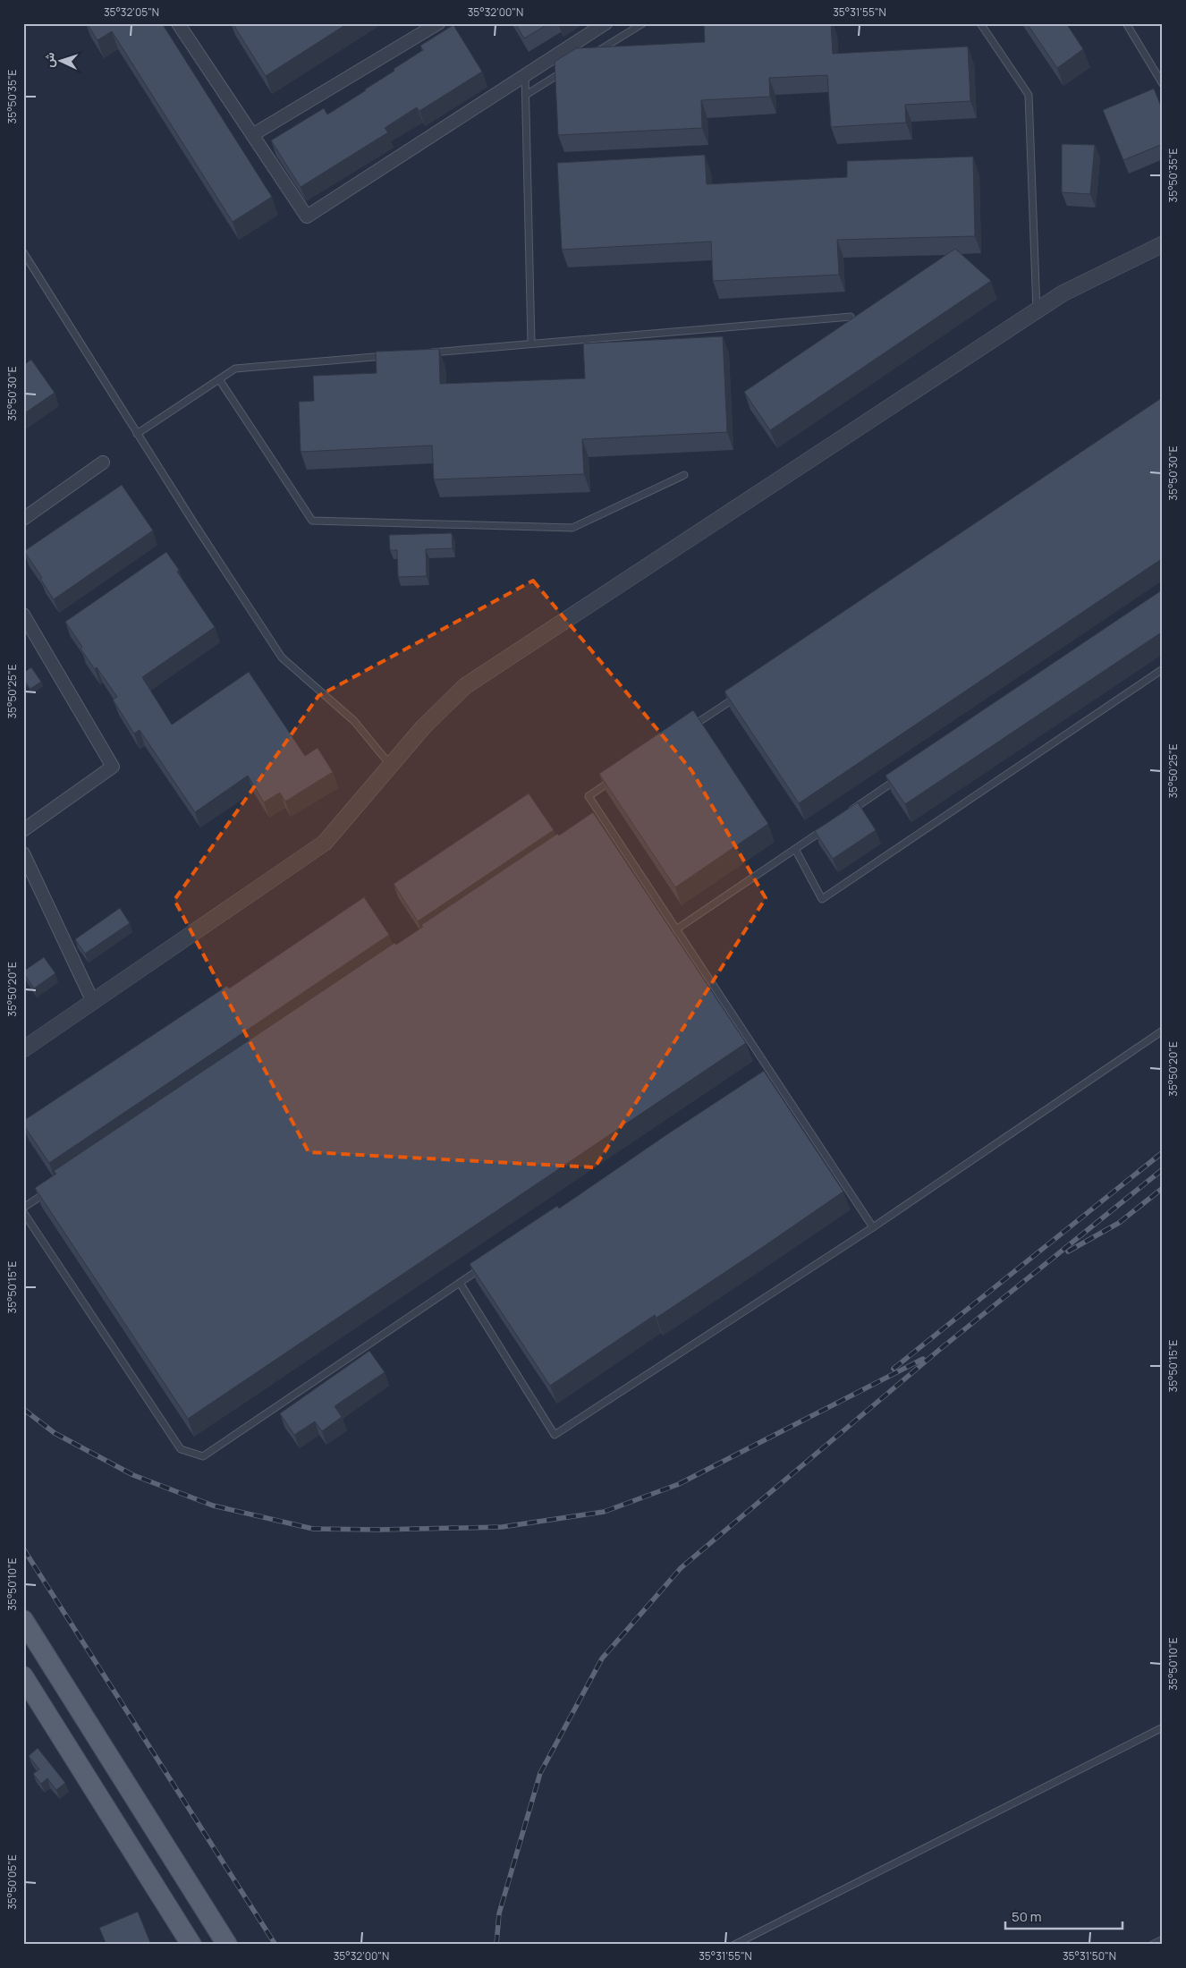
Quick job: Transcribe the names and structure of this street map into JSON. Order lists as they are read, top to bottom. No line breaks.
{"scale_bar":"50 m","north":"left","coordinates":["35°32'05\"N","35°32'00\"N","35°31'55\"N","35°50'35\"E","35°50'30\"E","35°50'25\"E","35°50'20\"E","35°50'15\"E","35°50'10\"E","35°50'05\"E","35°31'50\"N"]}
